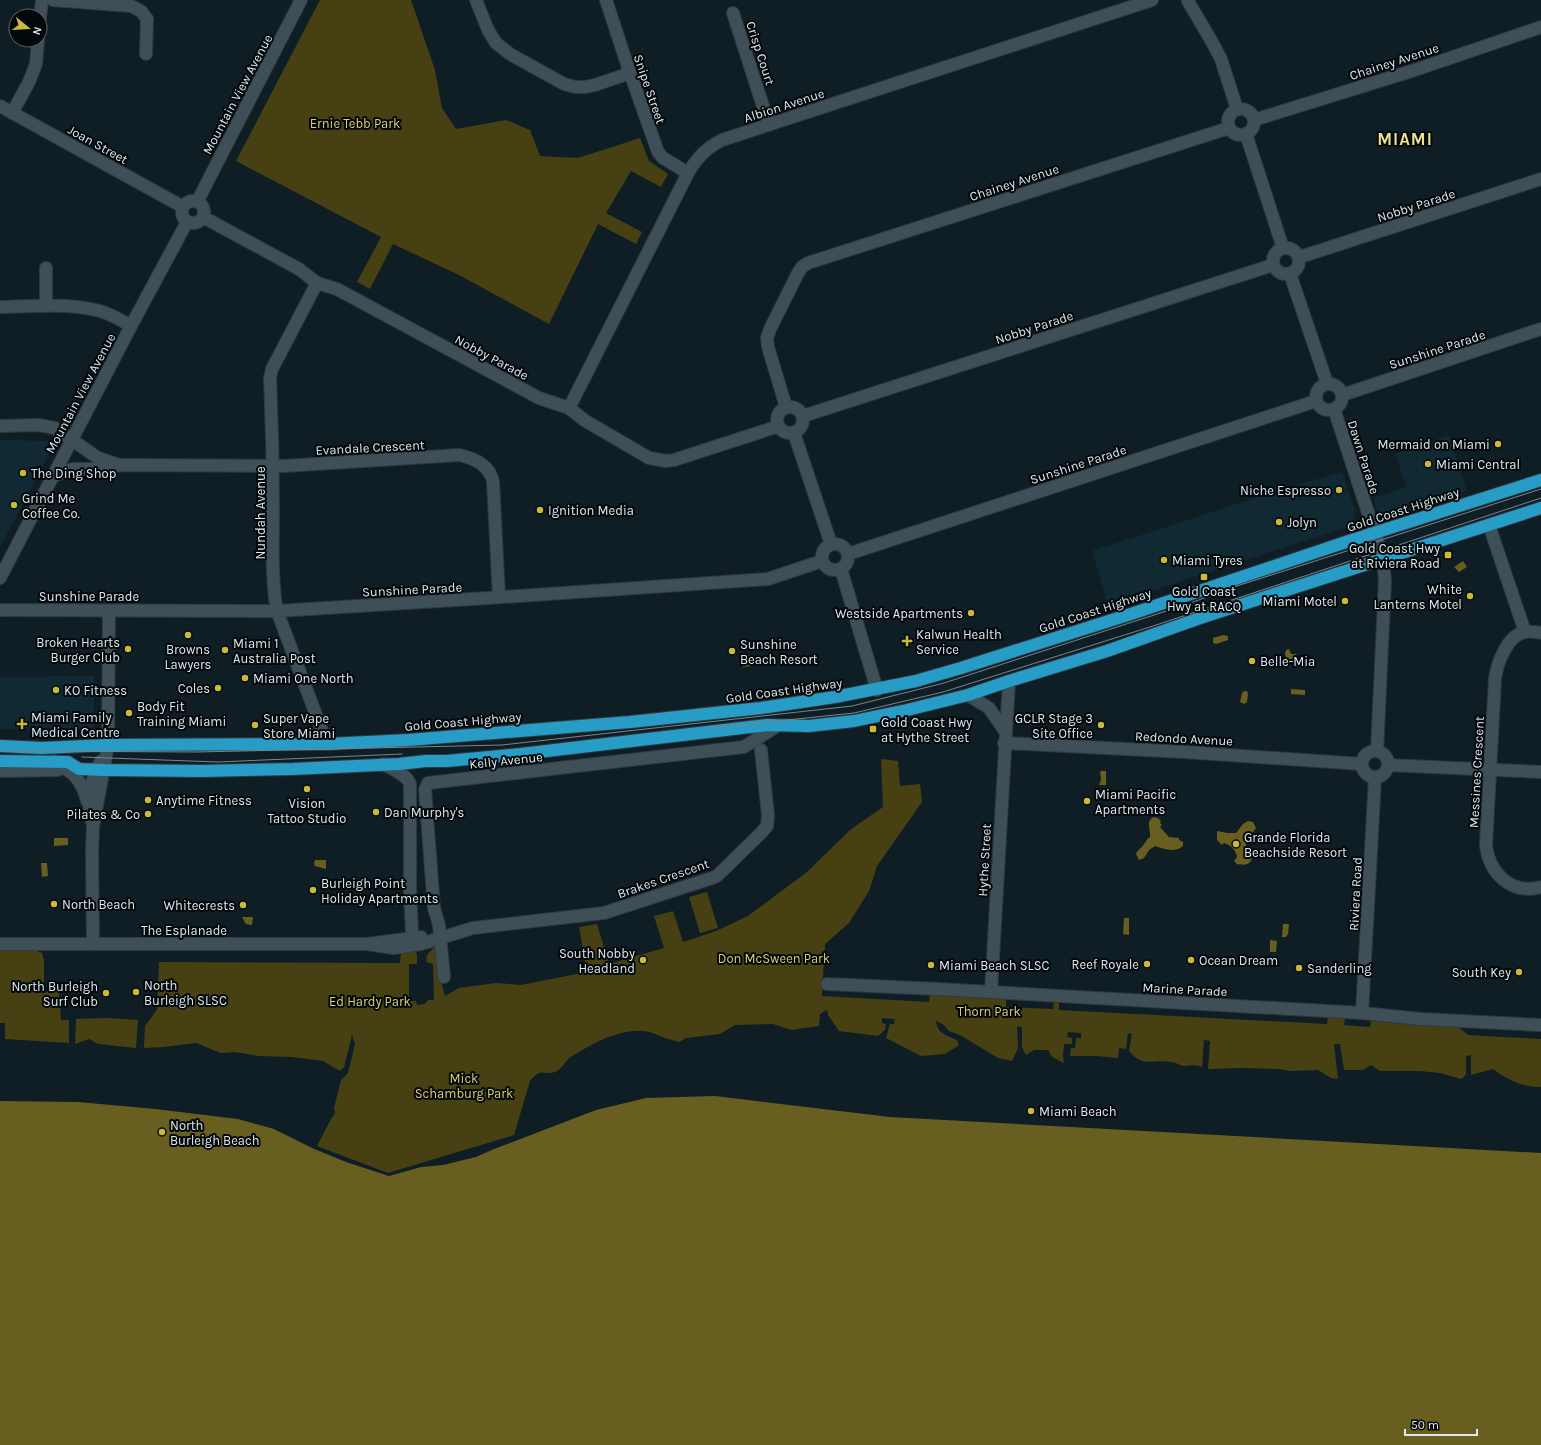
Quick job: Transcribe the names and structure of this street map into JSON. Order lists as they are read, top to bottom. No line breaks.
{"streets":{"highway":["Gold Coast Highway"],"street":["Crisp Court","Chainey Avenue","Snipe Street","Mountain View Avenue","Albion Avenue","Joan Street","Nobby Parade","Sunshine Parade","Evandale Crescent","Dawn Parade","Nundah Avenue","Redondo Avenue","Kelly Avenue","Messines Crescent","Hythe Street","Brakes Crescent","Riviera Road","The Esplanade","Marine Parade"]},"crossings":[["Crisp Court","Albion Avenue"],["Chainey Avenue","Nobby Parade"],["Snipe Street","Albion Avenue"],["Mountain View Avenue","Joan Street"],["Mountain View Avenue","Nobby Parade"],["Mountain View Avenue","Evandale Crescent"],["Albion Avenue","Nobby Parade"],["Joan Street","Nobby Parade"],["Nobby Parade","Nundah Avenue"],["Sunshine Parade","Evandale Crescent"],["Sunshine Parade","Dawn Parade"],["Sunshine Parade","Nundah Avenue"],["Evandale Crescent","Nundah Avenue"],["Dawn Parade","Gold Coast Highway"],["Gold Coast Highway","Nundah Avenue"],["Redondo Avenue","Hythe Street"],["Redondo Avenue","Riviera Road"],["Kelly Avenue","Brakes Crescent"],["Hythe Street","Marine Parade"],["Brakes Crescent","The Esplanade"],["Riviera Road","Marine Parade"]],"districts":["MIAMI"],"parks":["Ernie Tebb Park","Don McSween Park","Ed Hardy Park","Thorn Park","Mick Schamburg Park"],"places":{"other":["Mermaid on Miami","Miami Central","The Ding Shop","Niche Espresso","Grind Me Coffee Co.","Ignition Media","Jolyn","Miami Tyres","White Lanterns Motel","Miami Motel","Westside Apartments","Browns Lawyers","Broken Hearts Burger Club","Miami 1 Australia Post","Sunshine Beach Resort","Belle-Mia","Miami One North","Coles","KO Fitness","Body Fit Training Miami","Super Vape Store Miami","GCLR Stage 3 Site Office","Vision Tattoo Studio","Anytime Fitness","Miami Pacific Apartments","Dan Murphy's","Pilates & Co","Grande Florida Beachside Resort","Burleigh Point Holiday Apartments","North Beach","Whitecrests","South Nobby Headland","Ocean Dream","Reef Royale","Miami Beach SLSC","Sanderling","South Key","North Burleigh SLSC","North Burleigh Surf Club","Miami Beach","North Burleigh Beach"],"transit":["Gold Coast Hwy at Riviera Road","Gold Coast Hwy at RACQ","Gold Coast Hwy at Hythe Street"],"health":["Kalwun Health Service","Miami Family Medical Centre"]},"scale_bar":"50 m","north":"right"}
